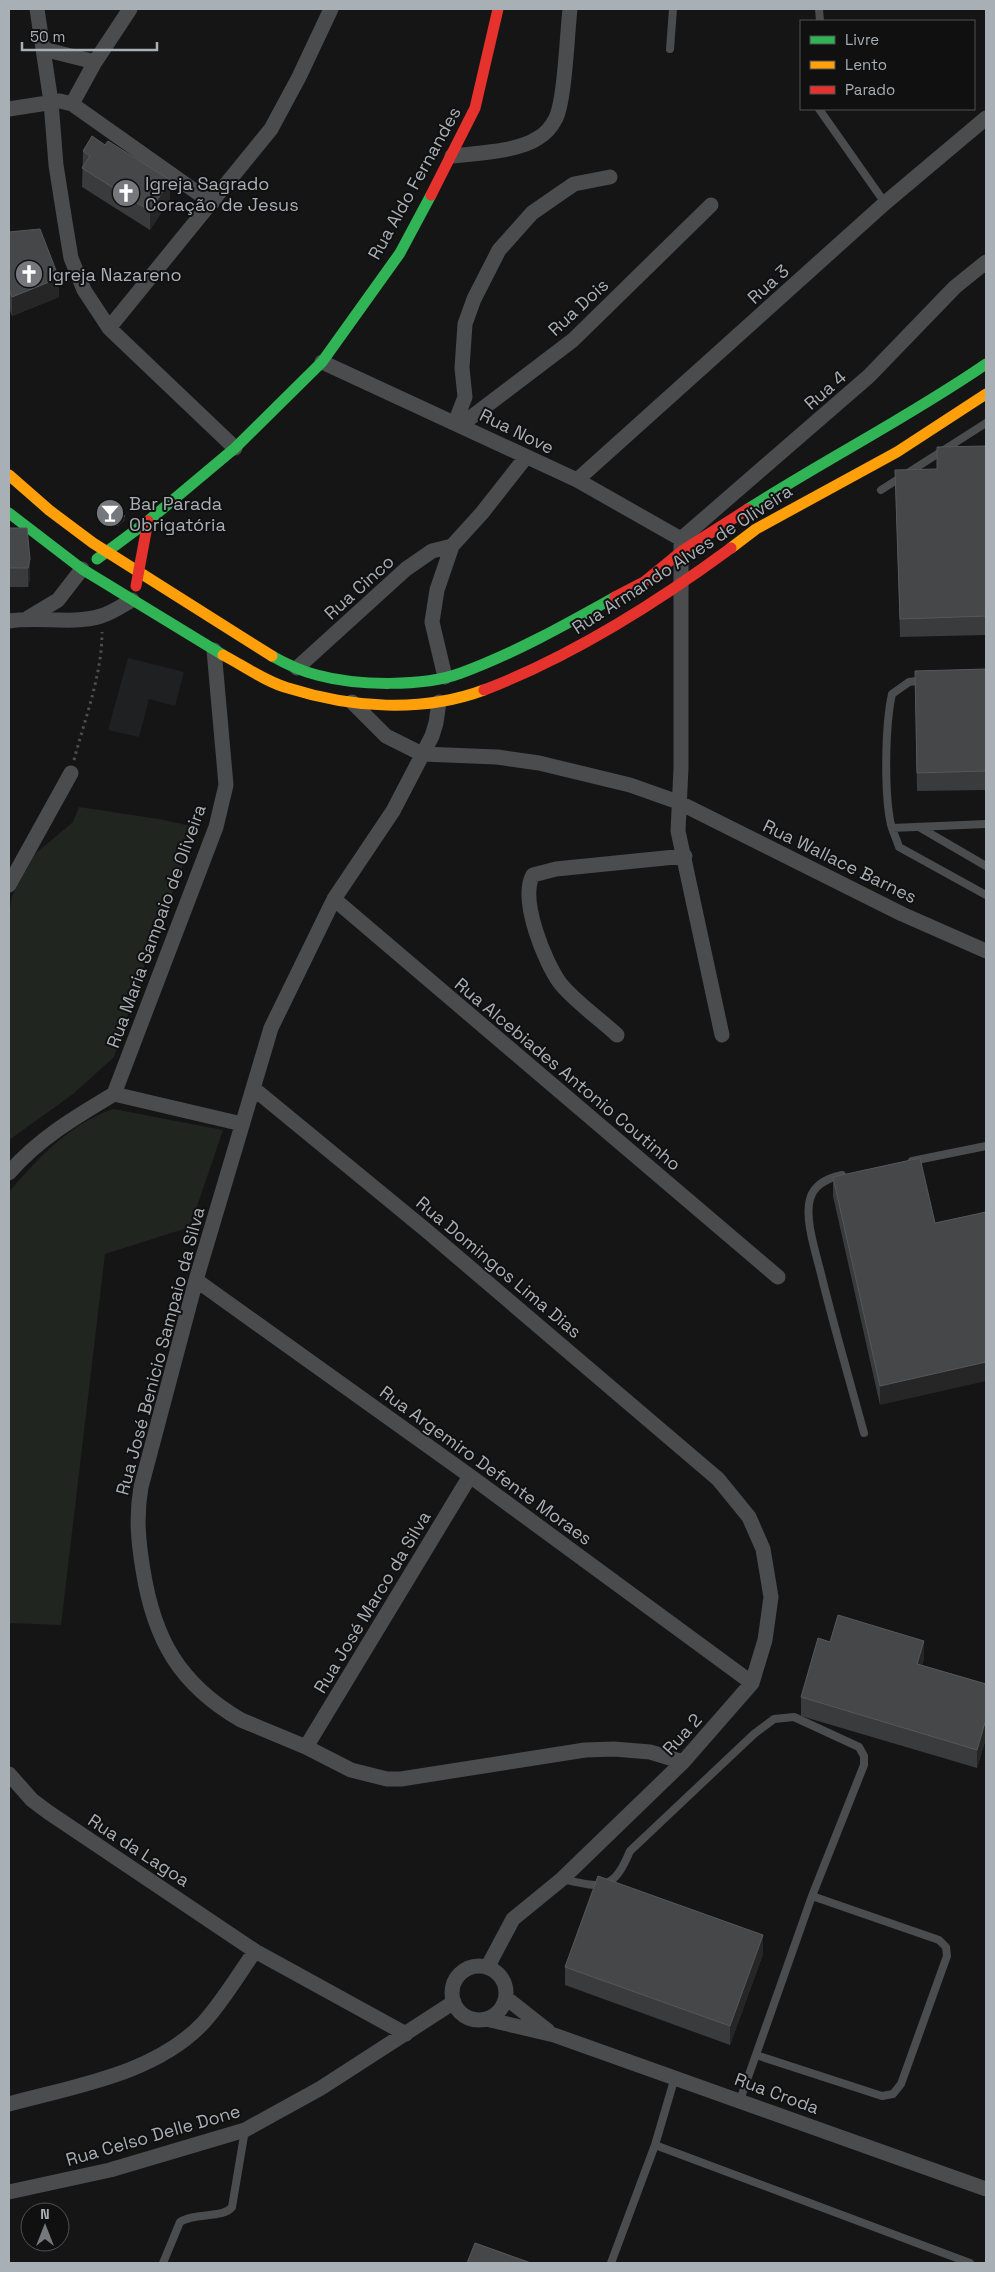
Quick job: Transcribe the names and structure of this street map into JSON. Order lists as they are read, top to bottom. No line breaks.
{"streets":{"main road":["Rua Aldo Fernandes","Rua Armando Alves de Oliveira"],"street":["Rua 3","Rua Dois","Rua 4","Rua Nove","Rua Cinco","Rua Wallace Barnes","Rua Maria Sampaio de Oliveira","Rua Alcebiades Antonio Coutinho","Rua Domingos Lima Dias","Rua José Benicio Sampaio da Silva","Rua Argemiro Defente Moraes","Rua José Marco da Silva","Rua 2","Rua da Lagoa","Rua Croda","Rua Celso Delle Done"]},"crossings":[["Rua Aldo Fernandes","Rua Nove"],["Rua Aldo Fernandes","Rua Armando Alves de Oliveira"],["Rua 3","Rua Nove"],["Rua Dois","Rua Nove"],["Rua 4","Rua Nove"],["Rua 4","Rua Armando Alves de Oliveira"],["Rua Nove","Rua Armando Alves de Oliveira"],["Rua Armando Alves de Oliveira","Rua Cinco"],["Rua Armando Alves de Oliveira","Rua Wallace Barnes"],["Rua Armando Alves de Oliveira","Rua Maria Sampaio de Oliveira"],["Rua Wallace Barnes","Rua José Benicio Sampaio da Silva"],["Rua Alcebiades Antonio Coutinho","Rua José Benicio Sampaio da Silva"],["Rua Domingos Lima Dias","Rua José Benicio Sampaio da Silva"],["Rua Domingos Lima Dias","Rua 2"],["Rua José Benicio Sampaio da Silva","Rua Argemiro Defente Moraes"],["Rua José Benicio Sampaio da Silva","Rua José Marco da Silva"],["Rua José Benicio Sampaio da Silva","Rua 2"],["Rua Argemiro Defente Moraes","Rua José Marco da Silva"],["Rua Argemiro Defente Moraes","Rua 2"],["Rua 2","Rua Croda"],["Rua 2","Rua Celso Delle Done"],["Rua da Lagoa","Rua Celso Delle Done"],["Rua Croda","Rua Celso Delle Done"]],"places":{"church":["Igreja Sagrado Coração de Jesus","Igreja Nazareno"],"bar":["Bar Parada Obrigatória"]},"legend":["Livre","Lento","Parado"],"scale_bar":"50 m","north":"top"}
